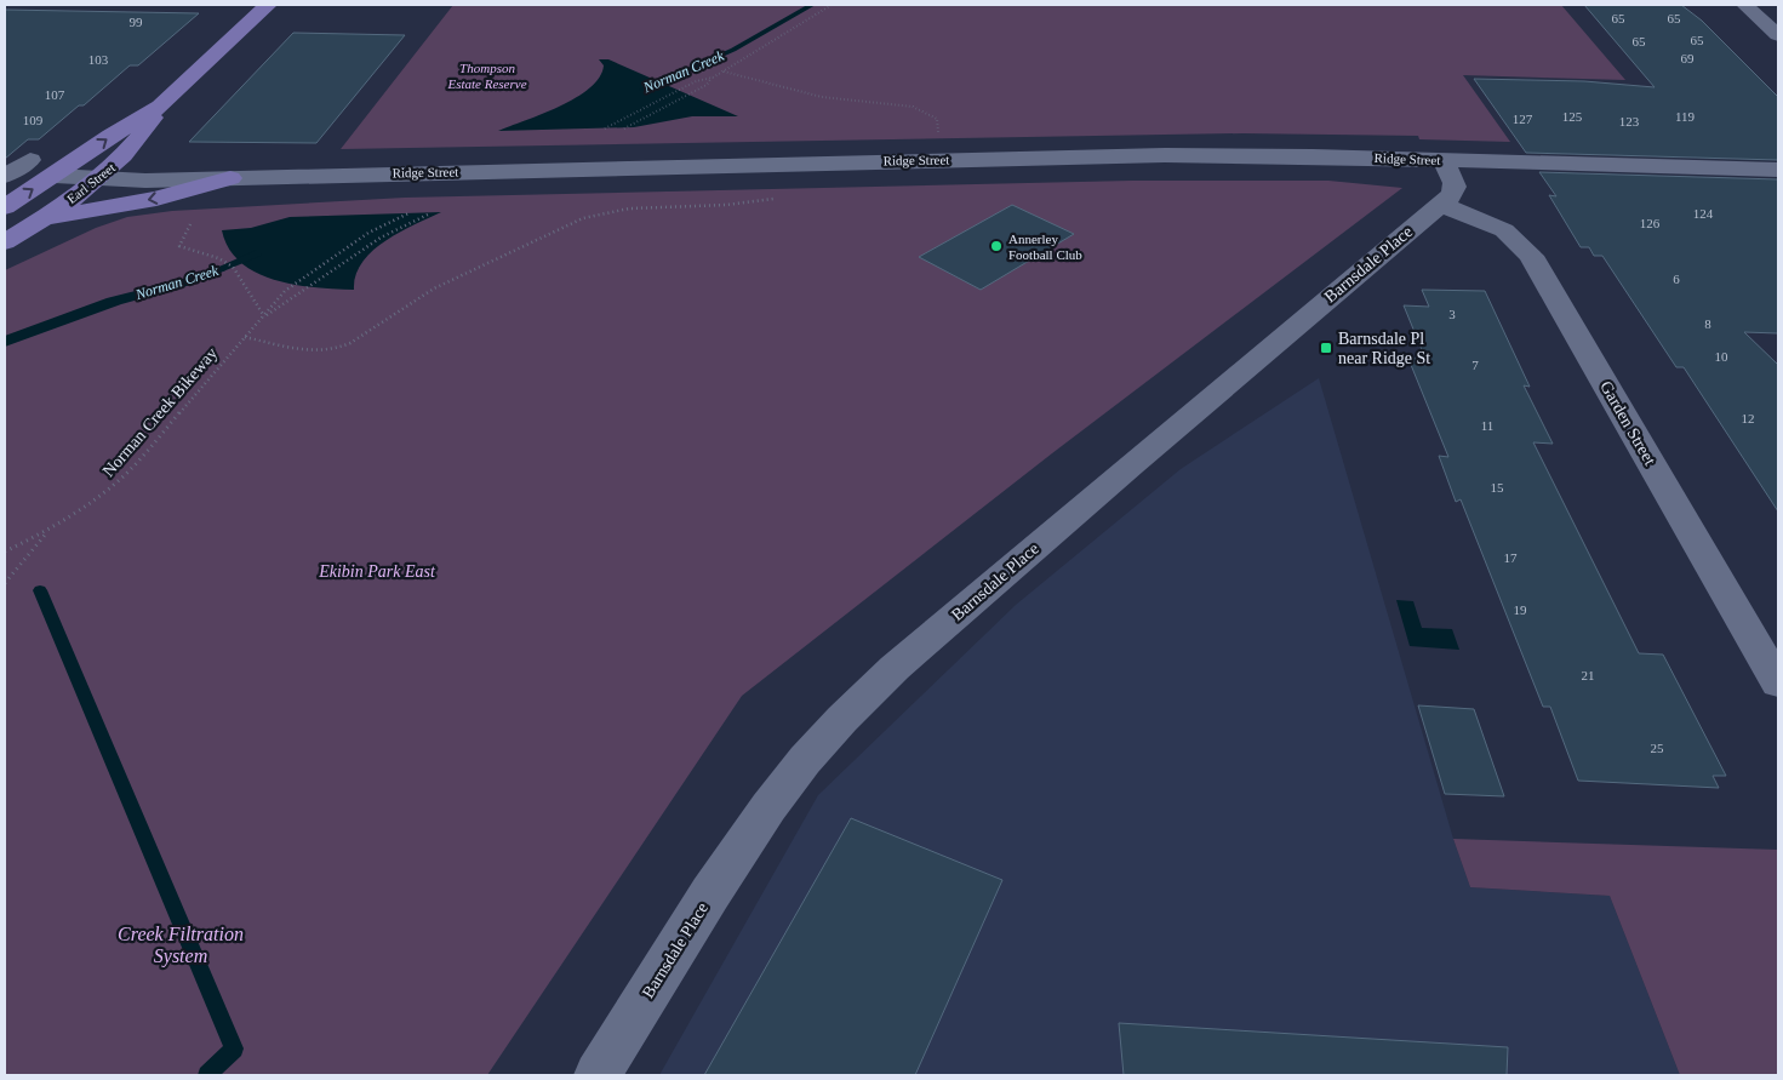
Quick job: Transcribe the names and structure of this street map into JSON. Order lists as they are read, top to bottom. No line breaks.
{"streets":{"main road":["Earl Street"],"street":["Ridge Street","Barnsdale Place","Garden Street"],"path":["Norman Creek Bikeway"]},"crossings":[["Ridge Street","Earl Street"],["Ridge Street","Barnsdale Place"],["Barnsdale Place","Garden Street"]],"water":["Norman Creek"],"parks":["Thompson Estate Reserve","Ekibin Park East","Creek Filtration System"],"places":{"other":["Annerley Football Club"],"transit":["Barnsdale Pl near Ridge St"]},"house_numbers":["65","65","99","65","65","69","103","107","125","119","127","109","123","124","126","6","3","8","10","7","12","11","15","17","19","21","25"]}
